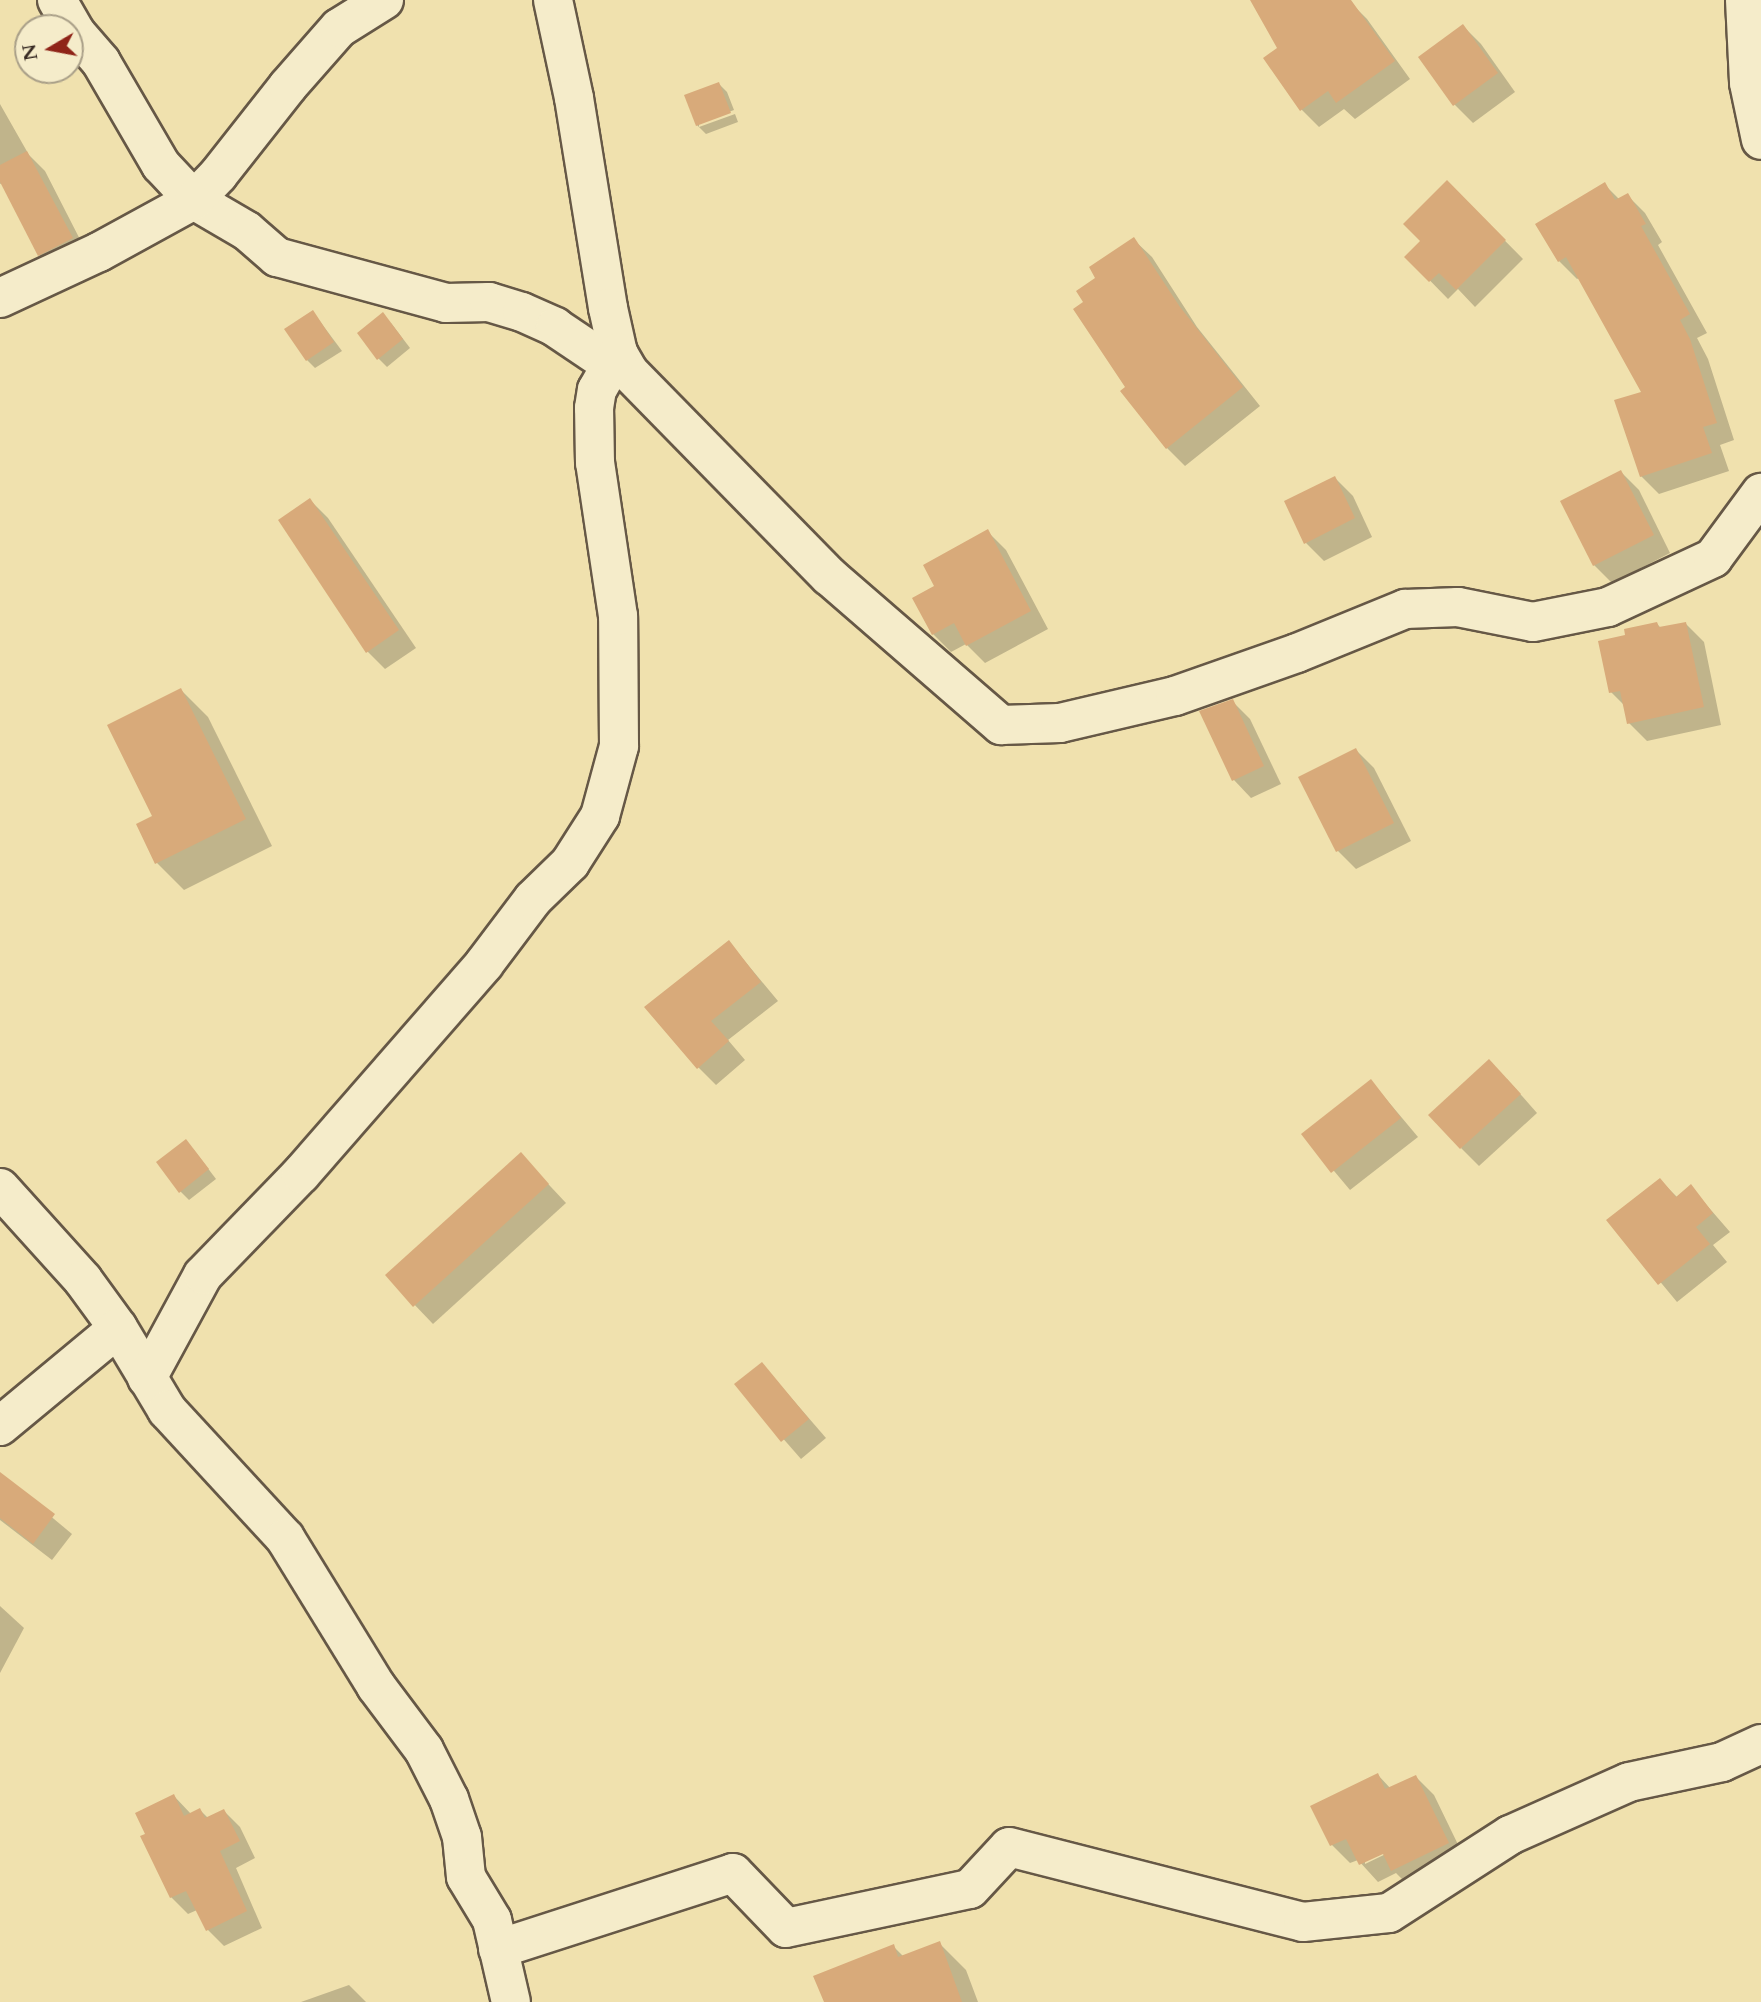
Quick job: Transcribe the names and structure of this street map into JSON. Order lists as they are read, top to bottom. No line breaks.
{"north":"left"}
